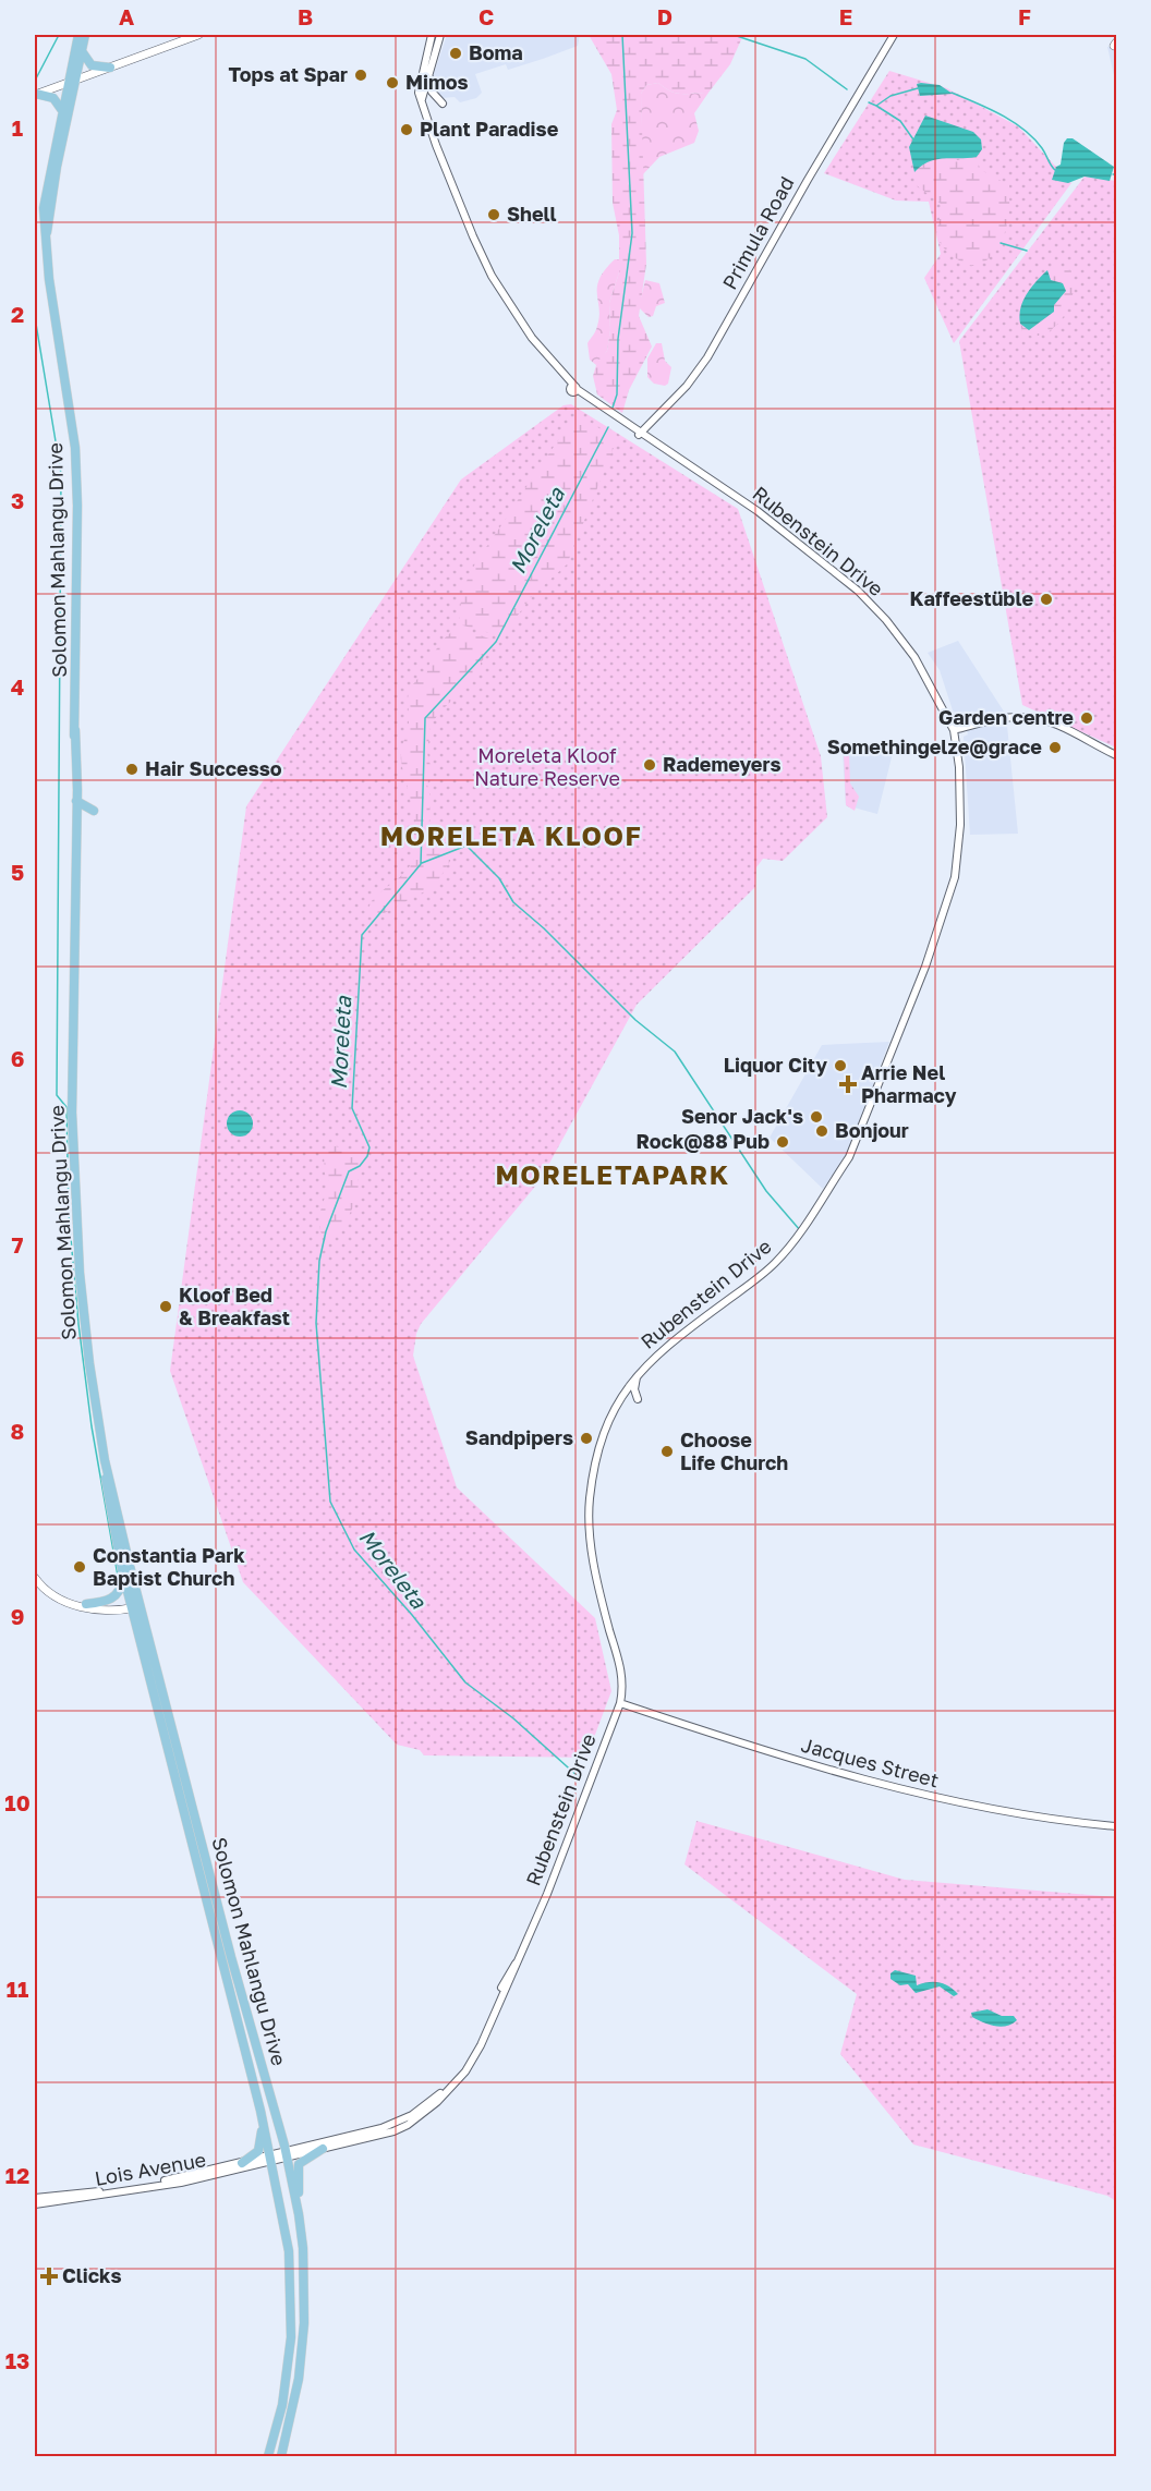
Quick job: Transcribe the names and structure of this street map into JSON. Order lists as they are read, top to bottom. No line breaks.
{"streets":{"main road":["Solomon Mahlangu Drive"],"street":["Primula Road","Rubenstein Drive","Jacques Street","Lois Avenue"]},"crossings":[["Primula Road","Rubenstein Drive"],["Rubenstein Drive","Solomon Mahlangu Drive"],["Rubenstein Drive","Jacques Street"],["Solomon Mahlangu Drive","Lois Avenue"]],"districts":["MORELETA KLOOF","MORELETAPARK"],"water":["Moreleta"],"parks":["Moreleta Kloof Nature Reserve"],"places":{"other":["Boma","Tops at Spar","Mimos","Plant Paradise","Shell","Kaffeestüble","Garden centre","Somethingelze@grace","Rademeyers","Hair Successo","Liquor City","Senor Jack's","Bonjour","Rock@88 Pub","Kloof Bed & Breakfast","Sandpipers","Choose Life Church","Constantia Park Baptist Church"],"health":["Arrie Nel Pharmacy","Clicks"]},"grid":{"columns":["A","B","C","D","E","F"],"rows":["1","2","3","4","5","6","7","8","9","10","11","12","13"]}}
